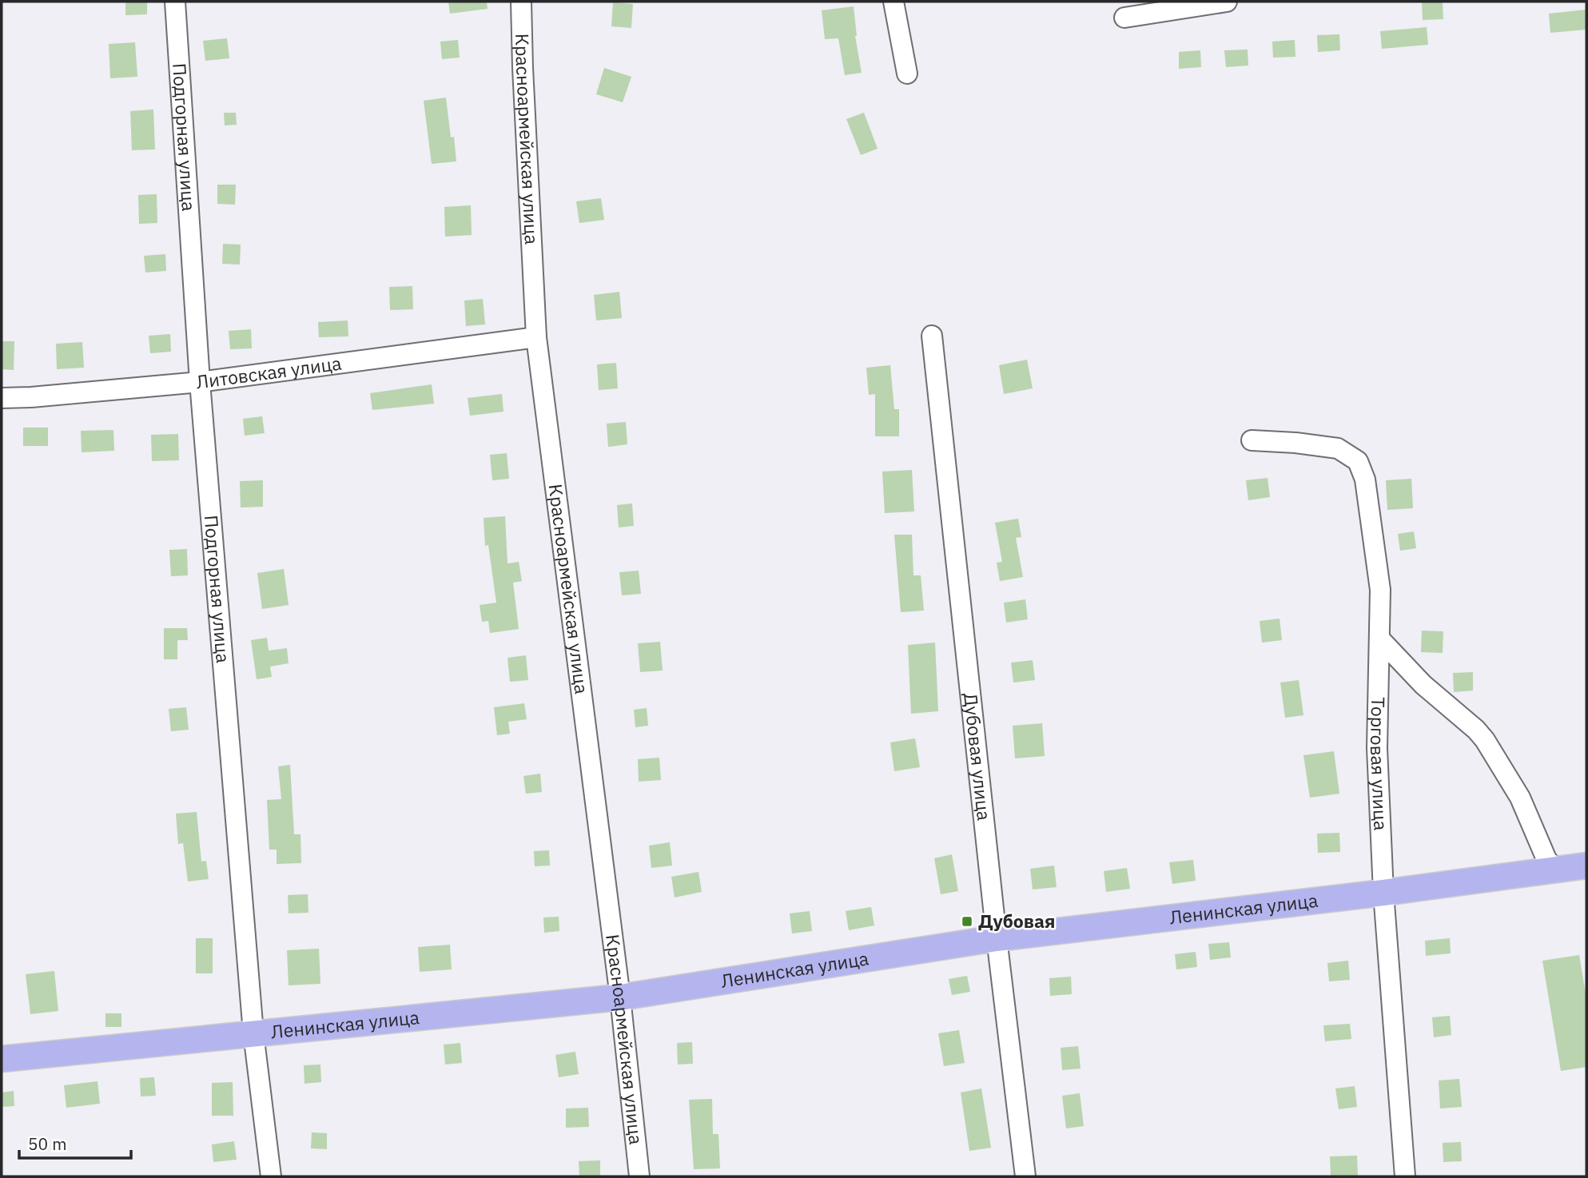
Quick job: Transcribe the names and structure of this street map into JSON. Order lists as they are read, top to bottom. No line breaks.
{"streets":{"main road":["Ленинская улица"],"street":["Подгорная улица","Красноармейская улица","Литовская улица","Дубовая улица","Торговая улица"]},"crossings":[["Подгорная улица","Литовская улица"],["Подгорная улица","Ленинская улица"],["Красноармейская улица","Литовская улица"],["Красноармейская улица","Ленинская улица"],["Дубовая улица","Ленинская улица"],["Торговая улица","Ленинская улица"]],"places":{"transit":["Дубовая"]},"scale_bar":"50 m"}
